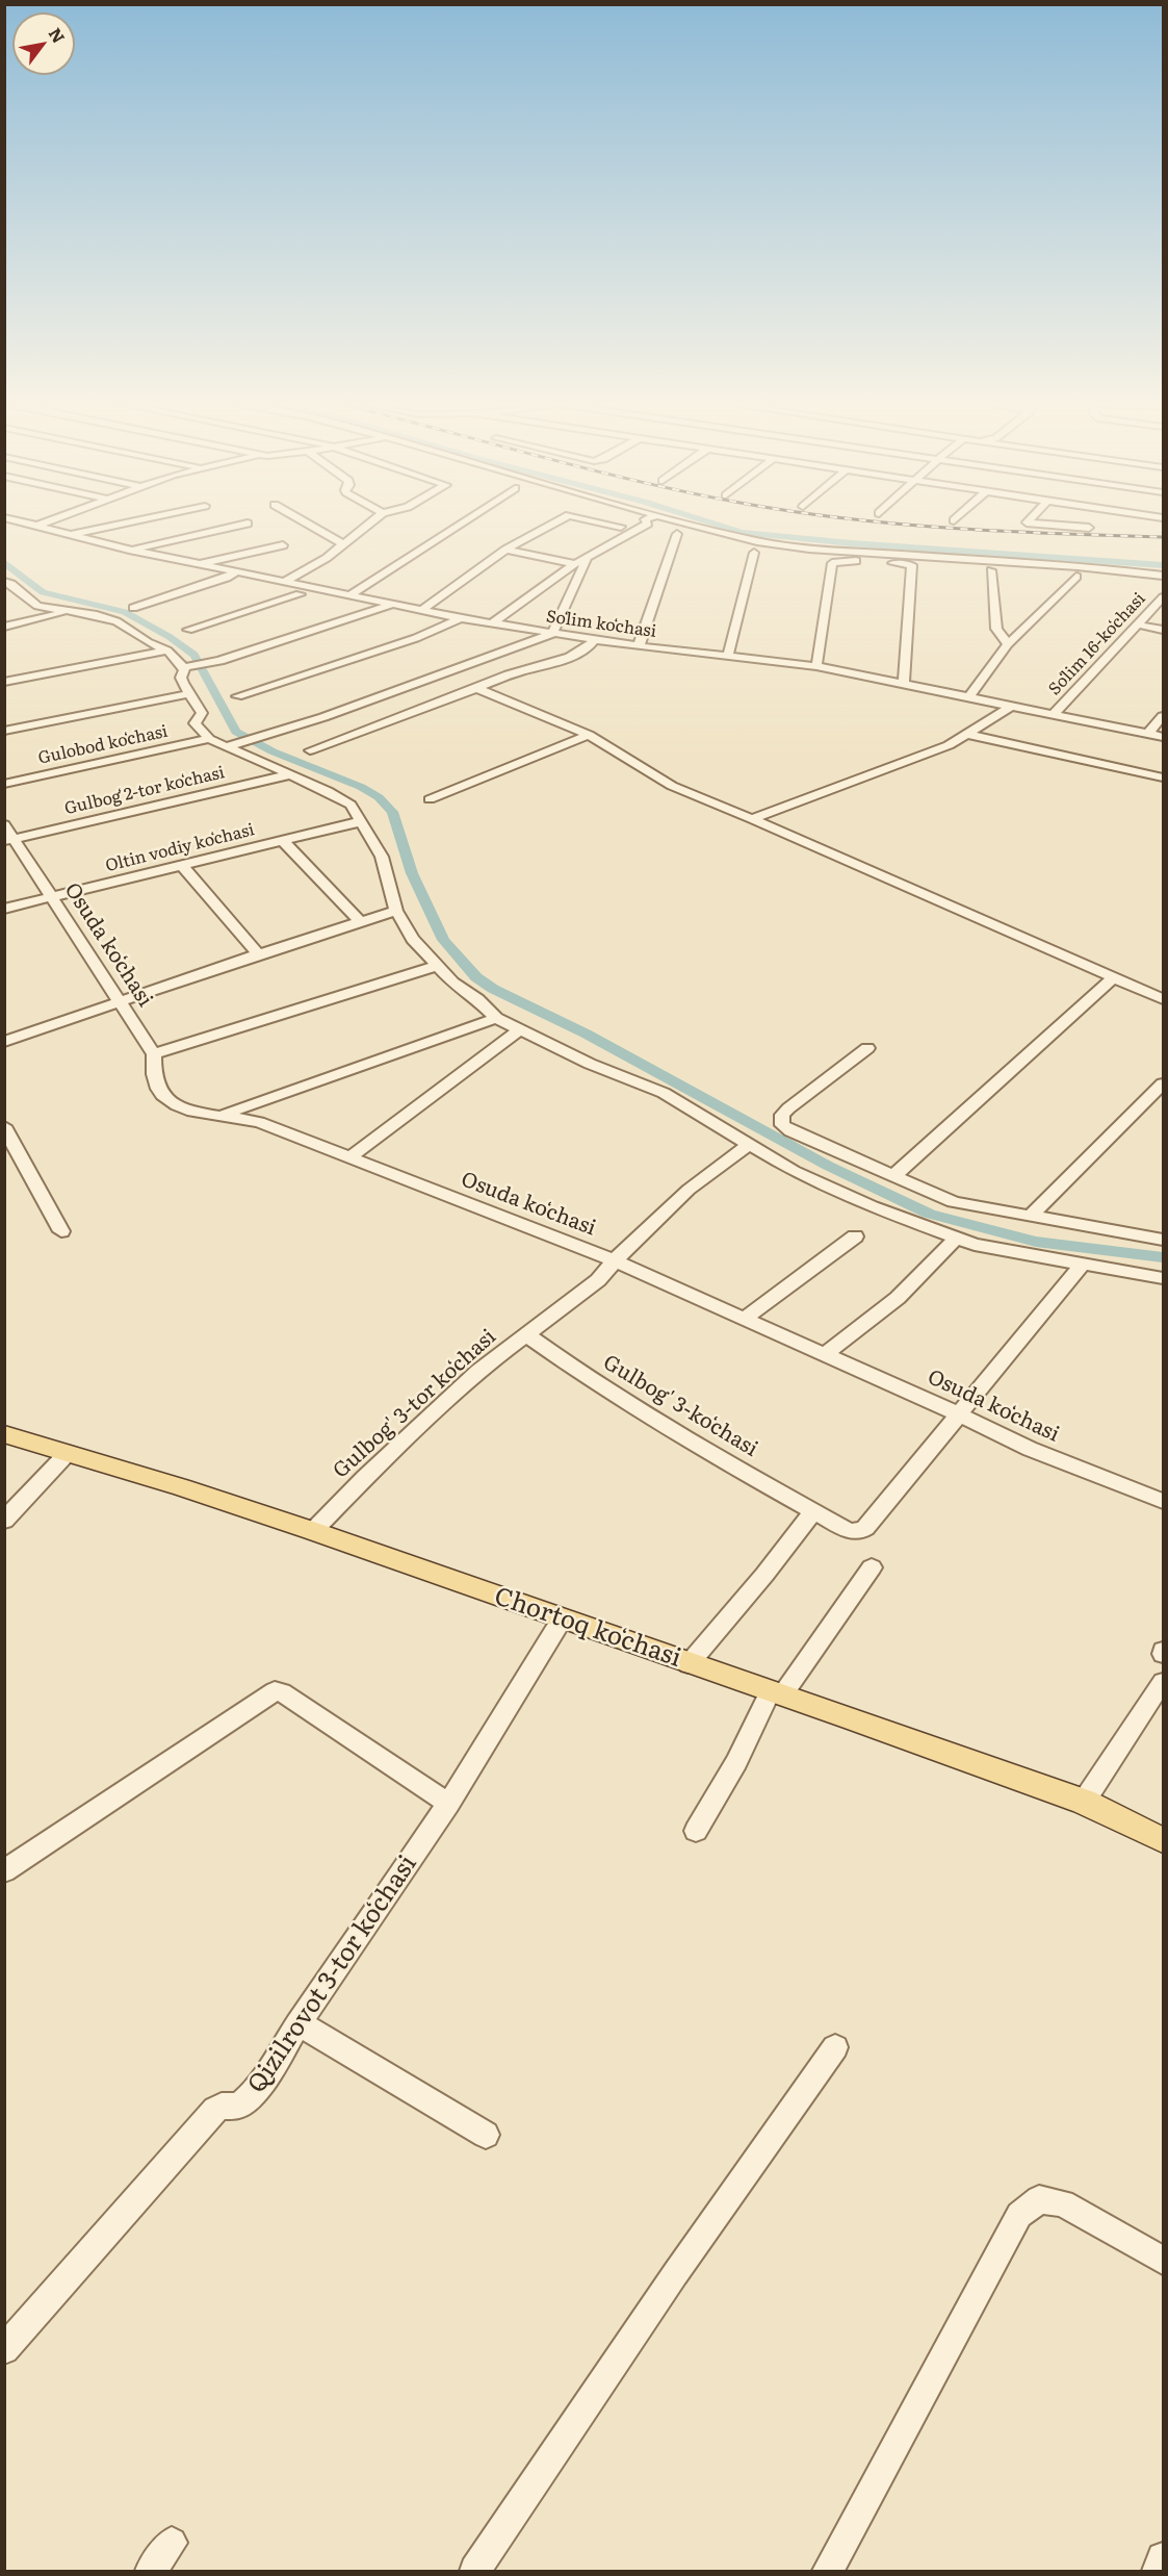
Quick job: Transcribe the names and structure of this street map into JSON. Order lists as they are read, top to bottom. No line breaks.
{"streets":{"main road":["Chortoq koʻchasi"],"street":["Soʻlim koʻchasi","Soʻlim 16-koʻchasi","Gulobod koʻchasi","Gulbogʻ 2-tor koʻchasi","Oltin vodiy koʻchasi","Osuda koʻchasi","Gulbog' 3-tor koʻchasi","Gulbog' 3-koʻchasi","Qizilrovot 3-tor koʻchasi"]},"crossings":[["Soʻlim koʻchasi","Soʻlim 16-koʻchasi"],["Gulbogʻ 2-tor koʻchasi","Osuda koʻchasi"],["Oltin vodiy koʻchasi","Osuda koʻchasi"],["Osuda koʻchasi","Gulbog' 3-tor koʻchasi"],["Osuda koʻchasi","Gulbog' 3-koʻchasi"],["Gulbog' 3-tor koʻchasi","Gulbog' 3-koʻchasi"],["Gulbog' 3-tor koʻchasi","Chortoq koʻchasi"],["Chortoq koʻchasi","Qizilrovot 3-tor koʻchasi"]],"north":"top right"}
